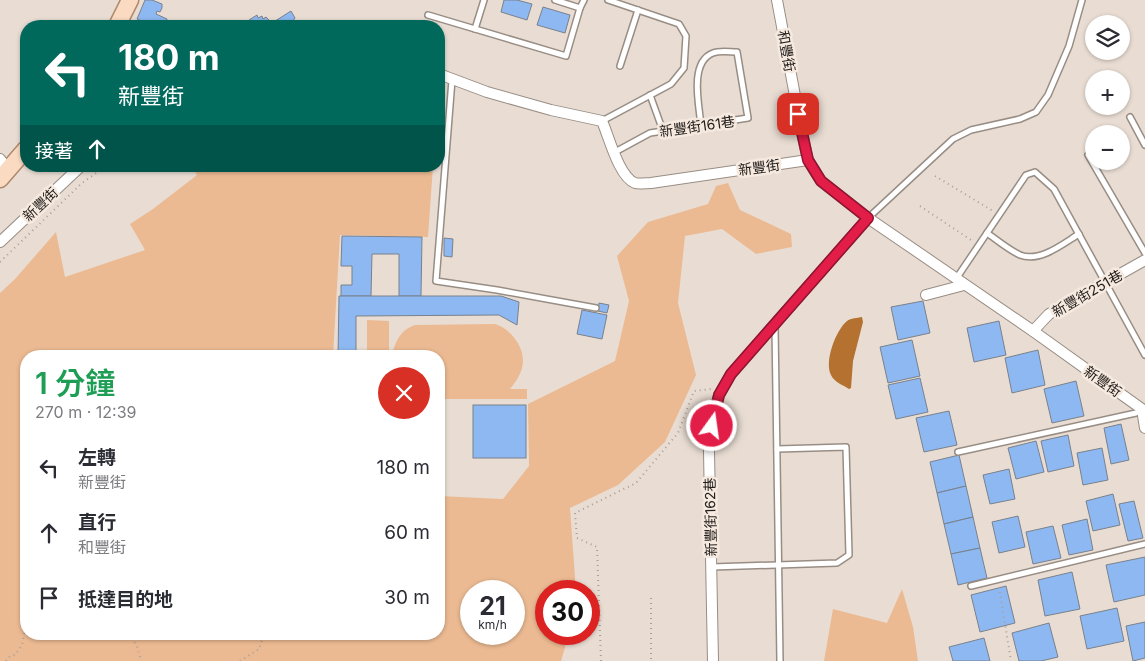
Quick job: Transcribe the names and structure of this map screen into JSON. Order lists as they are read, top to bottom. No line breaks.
{"streets":{"street":["和豐街","新豐街","新豐街251巷","新豐街162巷"],"lane":["新豐街161巷"]},"crossings":[["和豐街","新豐街"],["新豐街161巷","新豐街"],["新豐街","新豐街251巷"],["新豐街","新豐街162巷"]],"page":{"map_buttons":["+","−"],"turn":["180 m","新豐街"],"then":"接著","heading":["1 分鐘","270 m · 12:39"],"list":[{"name":"左轉","note":"新豐街","value":"180 m"},{"name":"直行","note":"和豐街","value":"60 m"},{"name":"抵達目的地","value":"30 m"}],"speed":"21 km/h","limit":"30"}}
